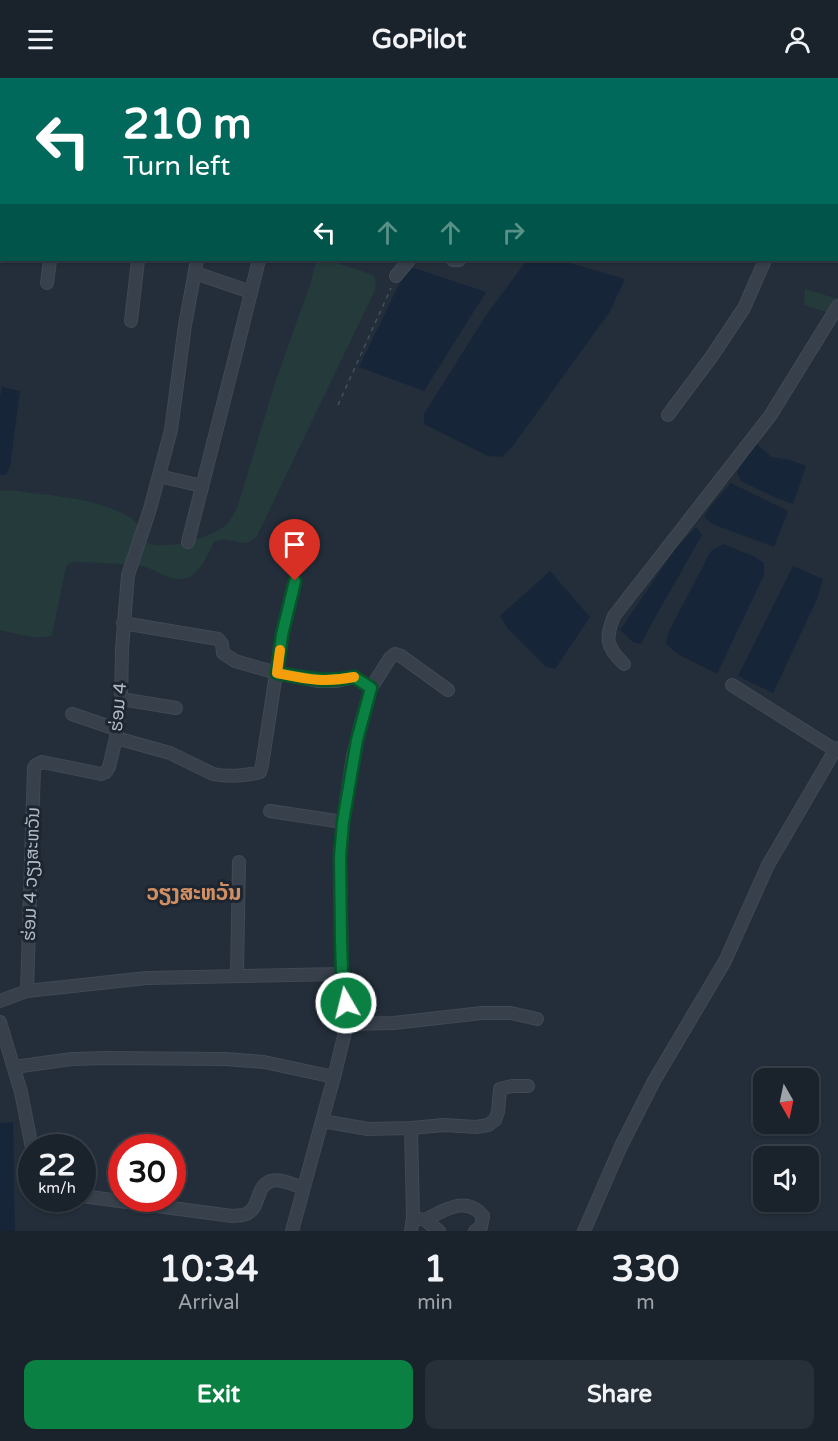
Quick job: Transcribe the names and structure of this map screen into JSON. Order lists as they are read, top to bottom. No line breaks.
{"streets":{"street":["ຮ່ອມ 4","ຮ່ອມ 4 ວຽງສະຫວັນ"]},"crossings":[["ຮ່ອມ 4","ຮ່ອມ 4 ວຽງສະຫວັນ"]],"districts":["ວຽງສະຫວັນ"],"north":"bottom","page":{"header":"GoPilot","turn":["210 m","Turn left"],"speed":"22 km/h","limit":"30","eta":["10:34","Arrival","1","min","330","m"],"buttons":["Exit","Share"]}}
